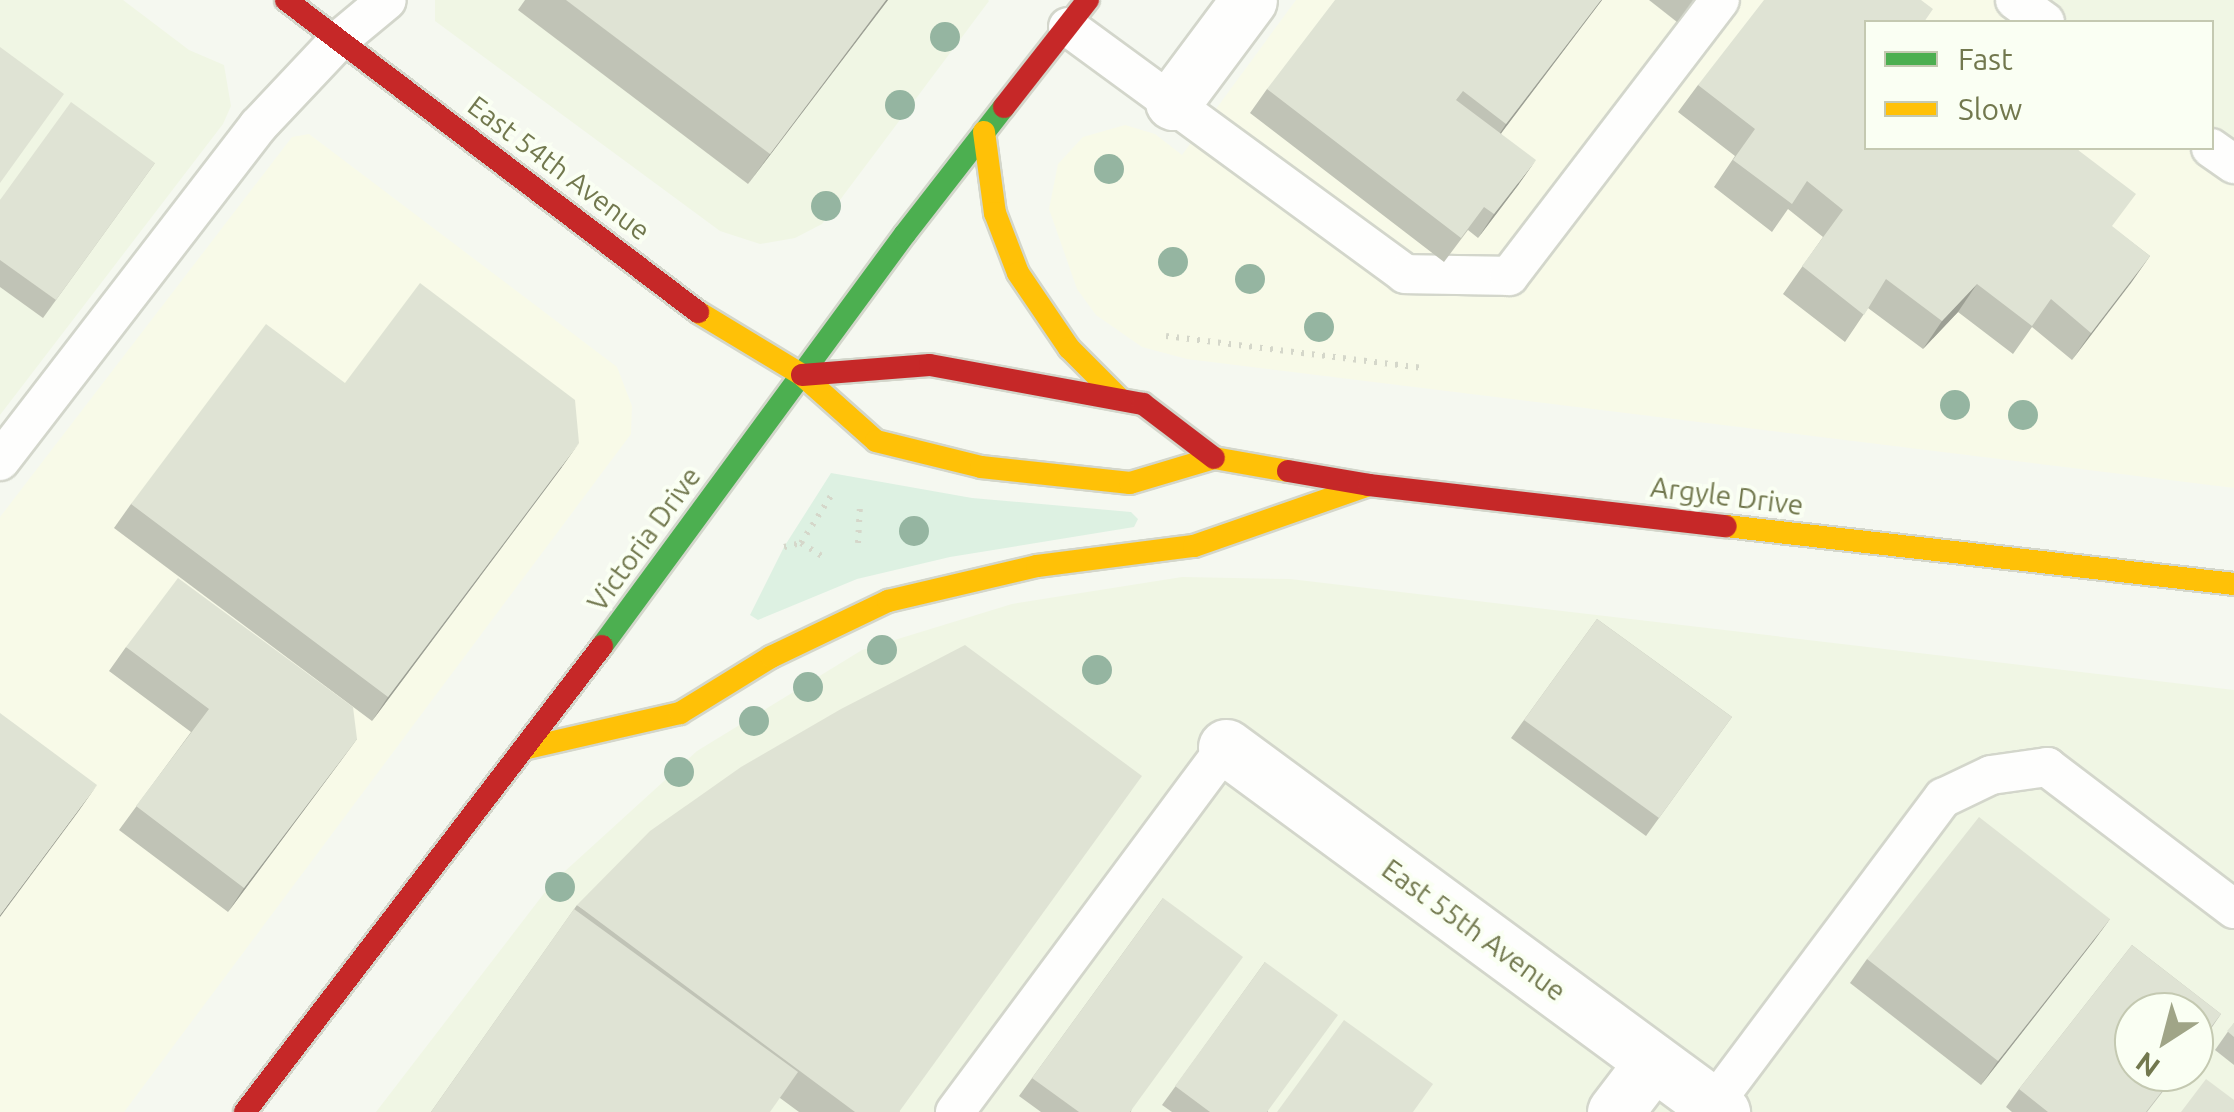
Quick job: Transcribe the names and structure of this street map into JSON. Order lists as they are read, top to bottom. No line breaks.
{"streets":{"street":["East 54th Avenue","Argyle Drive","Victoria Drive","East 55th Avenue"]},"crossings":[["East 54th Avenue","Argyle Drive"],["East 54th Avenue","Victoria Drive"],["Argyle Drive","Victoria Drive"]],"legend":["Fast","Slow"],"north":"bottom left"}
